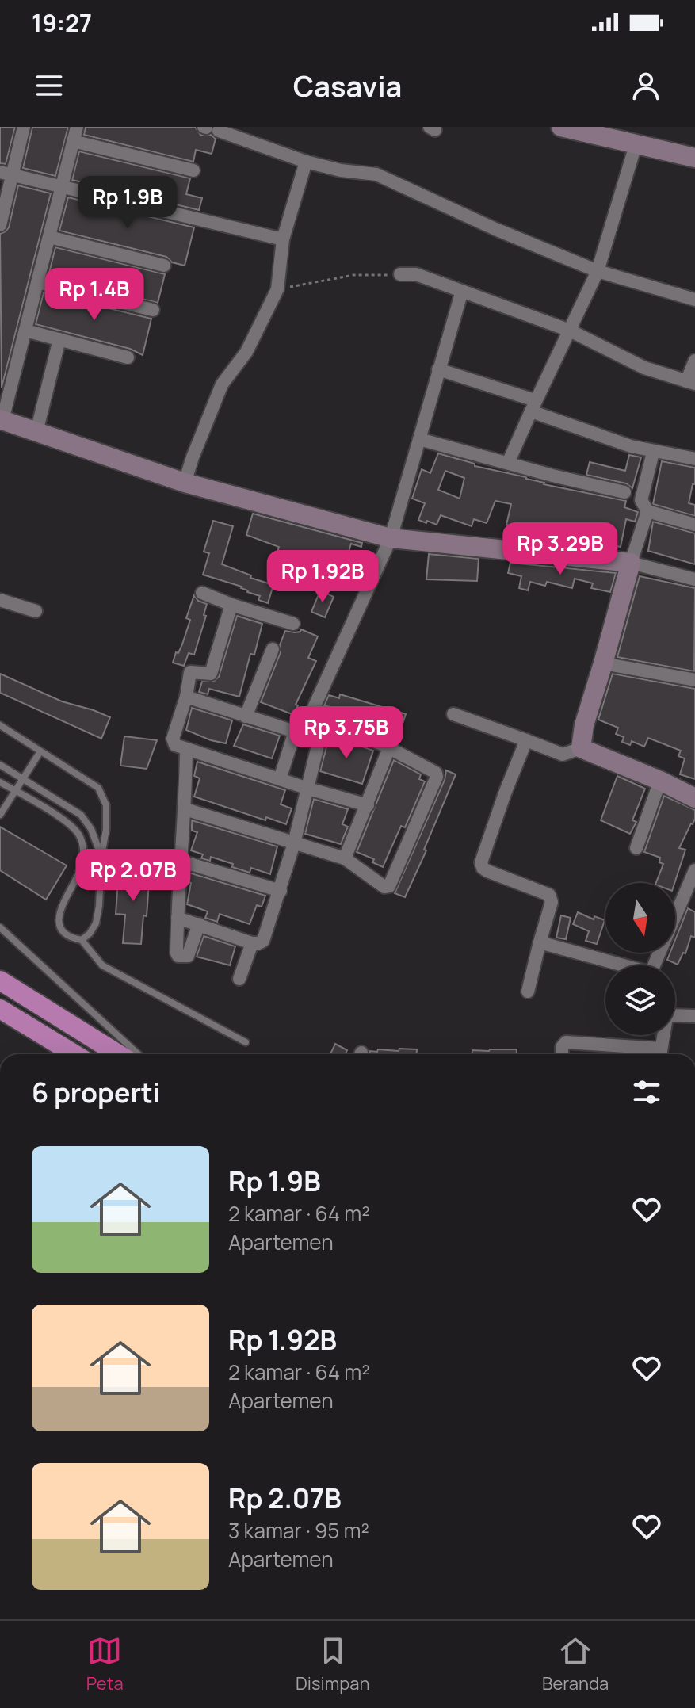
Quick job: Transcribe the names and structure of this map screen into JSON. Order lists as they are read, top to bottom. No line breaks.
{"north":"bottom","page":{"status":"19:27","header":"Casavia","price":["Rp 1.9B","Rp 1.4B","Rp 3.29B","Rp 1.92B","Rp 3.75B","Rp 2.07B"],"heading":"6 properti","list":[{"name":"Rp 1.9B","note":"2 kamar · 64 m² · Apartemen"},{"name":"Rp 1.92B","note":"2 kamar · 64 m² · Apartemen"},{"name":"Rp 2.07B","note":"3 kamar · 95 m² · Apartemen"}],"tabs":["Peta","Disimpan","Beranda"]}}
